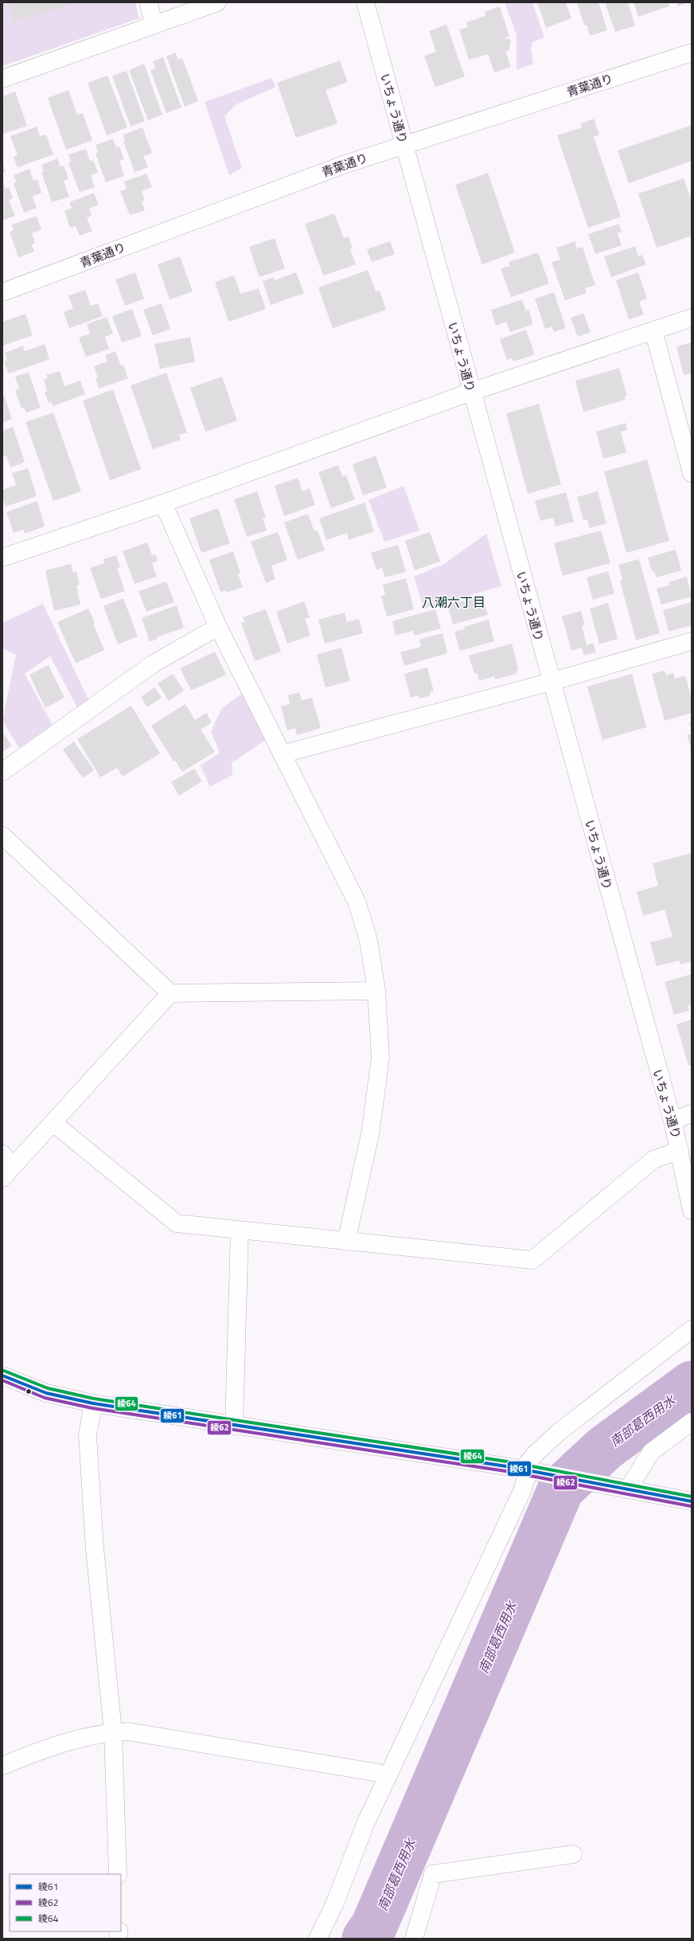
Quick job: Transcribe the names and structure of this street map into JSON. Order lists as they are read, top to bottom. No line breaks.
{"streets":{"street":["青葉通り","いちょう通り"]},"crossings":[["青葉通り","いちょう通り"]],"districts":["八潮六丁目"],"water":["南部葛西用水"],"lines":["transit line 綾64","transit line 綾61","transit line 綾62"],"legend":["綾61","綾62","綾64"]}
